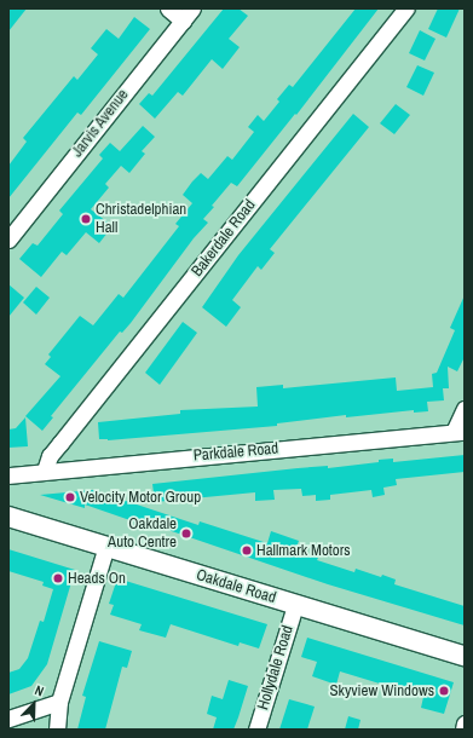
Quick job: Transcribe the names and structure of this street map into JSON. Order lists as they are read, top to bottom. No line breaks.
{"streets":{"street":["Jarvis Avenue","Bakerdale Road","Parkdale Road","Oakdale Road","Hollydale Road"]},"crossings":[["Bakerdale Road","Parkdale Road"],["Oakdale Road","Hollydale Road"]],"places":["Christadelphian Hall","Velocity Motor Group","Oakdale Auto Centre","Hallmark Motors","Heads On","Skyview Windows"],"north":"top right"}
